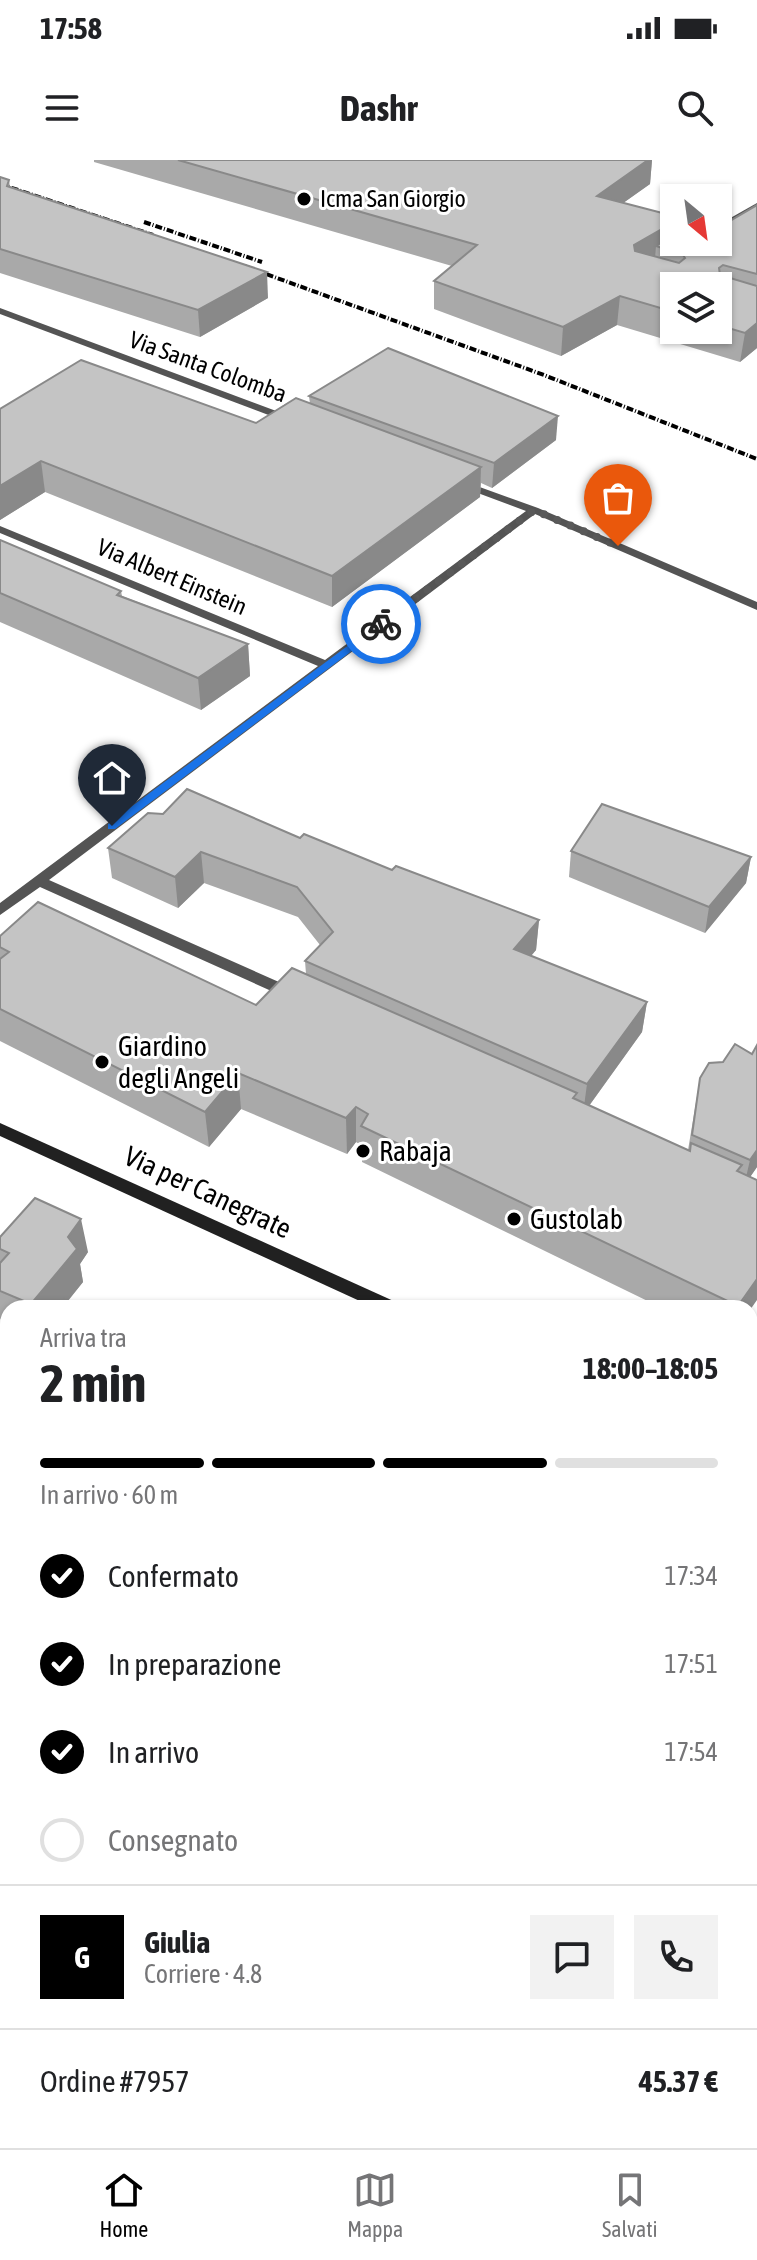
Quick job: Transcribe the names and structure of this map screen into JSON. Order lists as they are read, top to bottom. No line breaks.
{"streets":{"street":["Via Santa Colomba","Via Albert Einstein","Via per Canegrate"]},"places":["Icma San Giorgio","Giardino degli Angeli","Rabaja","Gustolab"],"north":"bottom right","page":{"status":"17:58","header":"Dashr","heading":["2 min","Arriva tra","18:00–18:05"],"panel":["Giulia","Corriere · 4.8","Ordine #7957","45.37 €"],"bar":"In arrivo · 60 m","list":[["Confermato","17:34"],["In preparazione","17:51"],["In arrivo","17:54"],"Consegnato"],"round":"G","tabs":["Home","Mappa","Salvati"]}}
